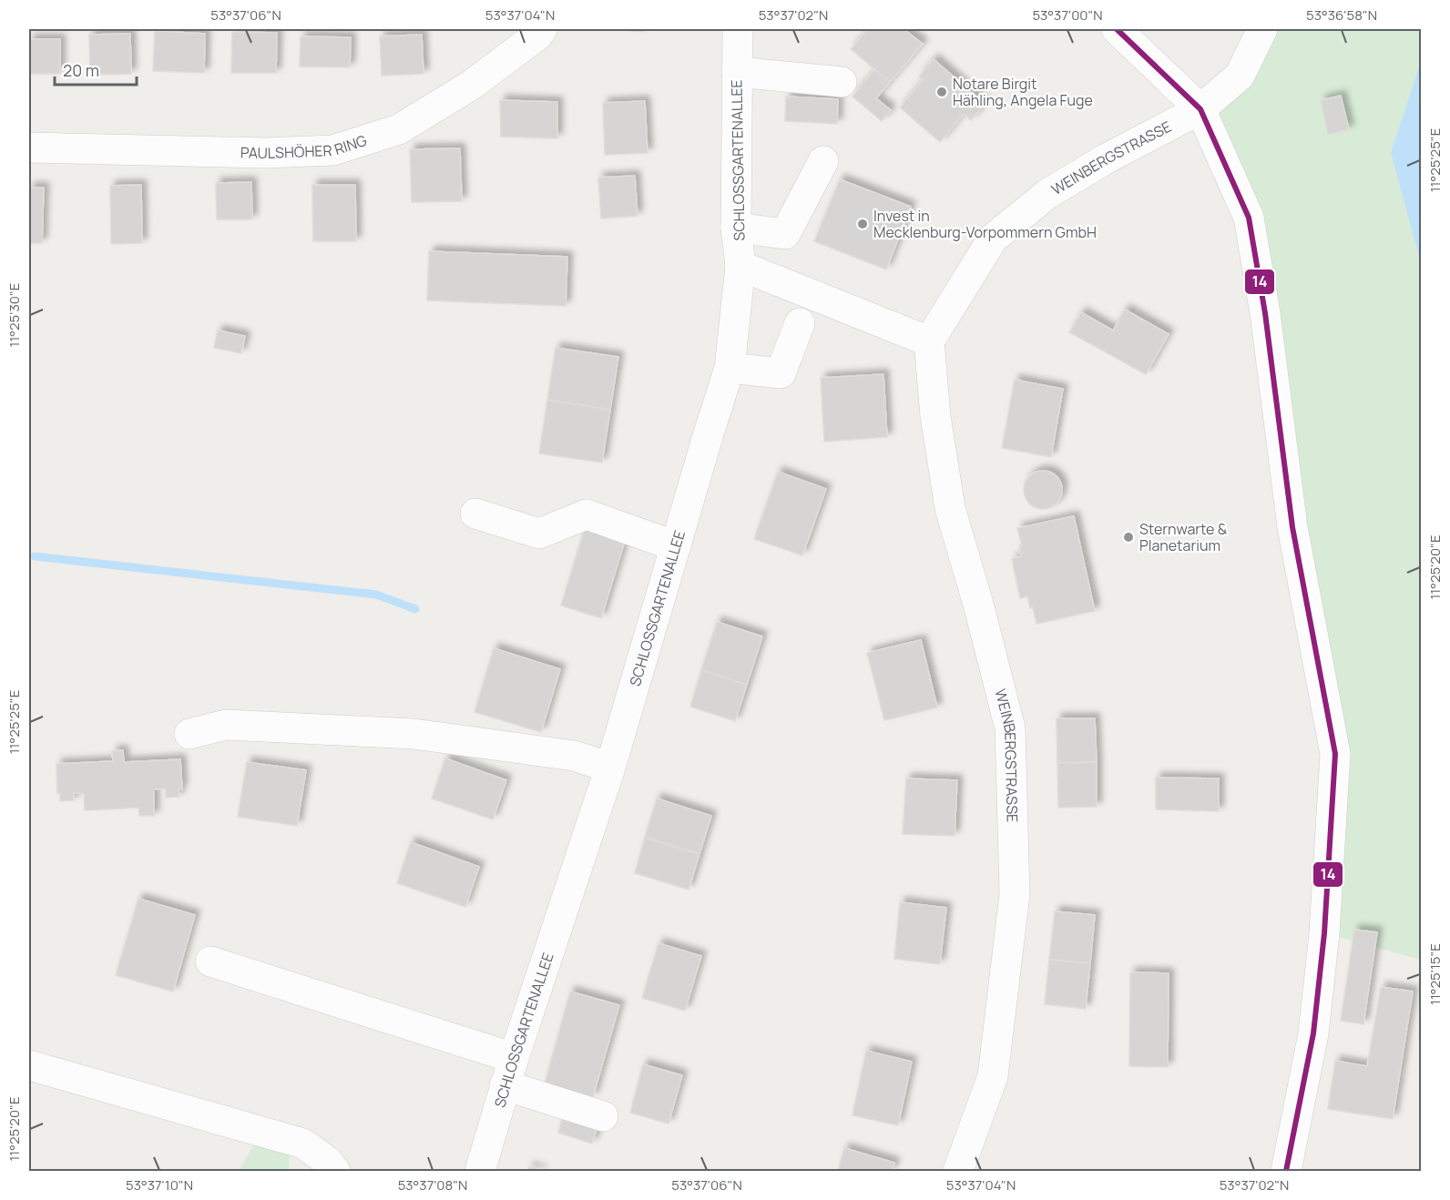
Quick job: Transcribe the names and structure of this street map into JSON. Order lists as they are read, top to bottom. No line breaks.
{"streets":{"street":["PAULSHÖHER RING","WEINBERGSTRASSE","SCHLOSSGARTENALLEE"]},"places":["Notare Birgit Hähling, Angela Fuge","Invest in Mecklenburg-Vorpommern GmbH","Sternwarte & Planetarium"],"lines":["transit line 14"],"scale_bar":"20 m","coordinates":["53°37'06\"N","53°37'04\"N","53°37'02\"N","53°37'00\"N","53°36'58\"N","11°25'25\"E","11°25'30\"E","11°25'20\"E","11°25'15\"E","53°37'10\"N","53°37'08\"N"]}
